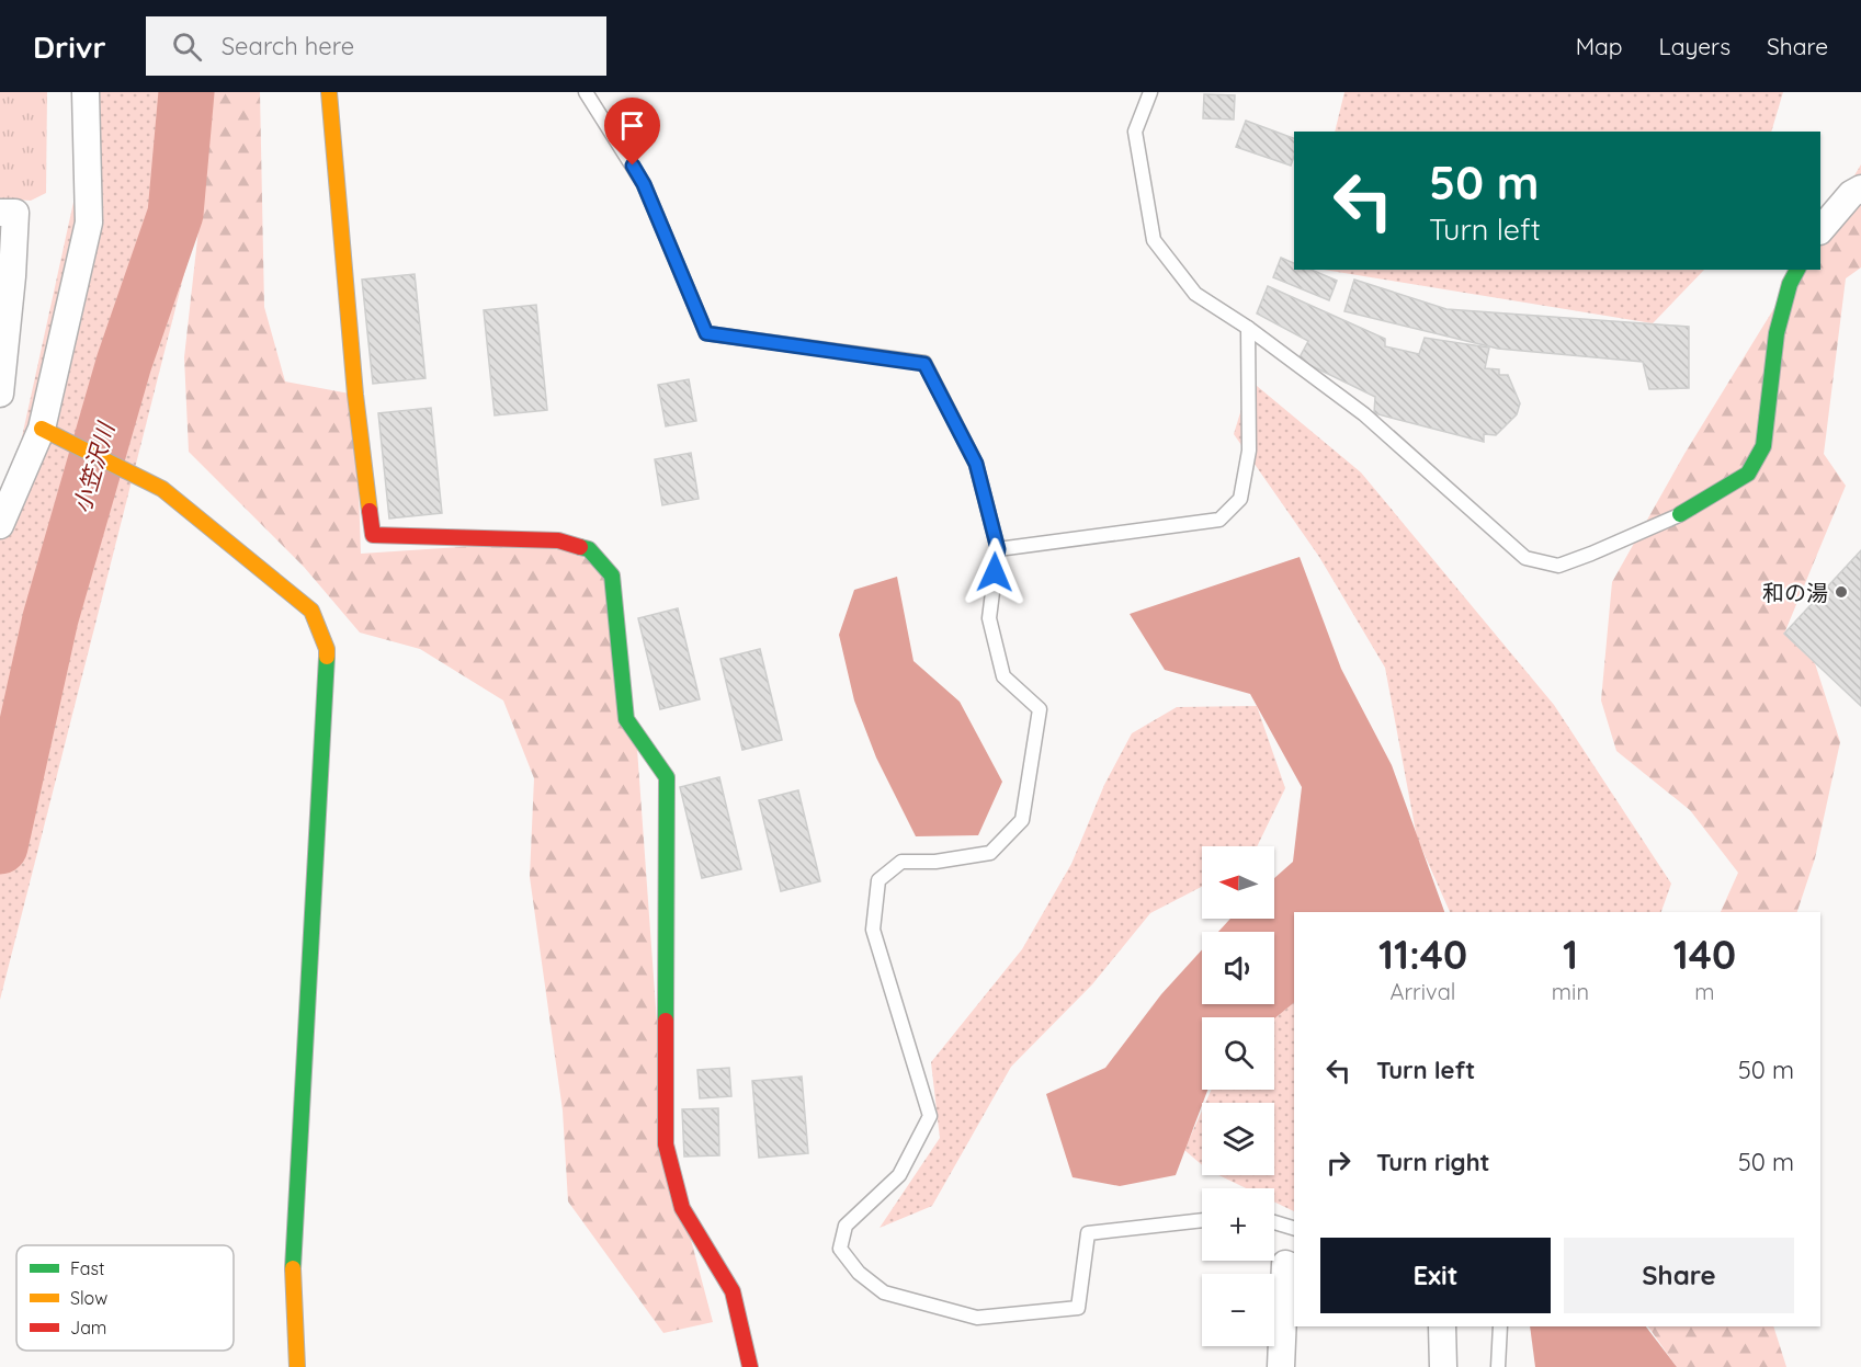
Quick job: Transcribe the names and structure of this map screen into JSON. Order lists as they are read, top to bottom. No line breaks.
{"water":["小笠沢川"],"places":["和の湯"],"legend":["Fast","Slow","Jam"],"north":"left","page":{"header":"Drivr","search":"Search here","nav":["Map","Layers","Share"],"turn":["50 m","Turn left"],"map_buttons":["+","−"],"eta":["11:40","Arrival","1","min","140","m"],"list":[{"name":"Turn left","value":"50 m"},{"name":"Turn right","value":"50 m"}],"buttons":["Exit","Share"]}}
